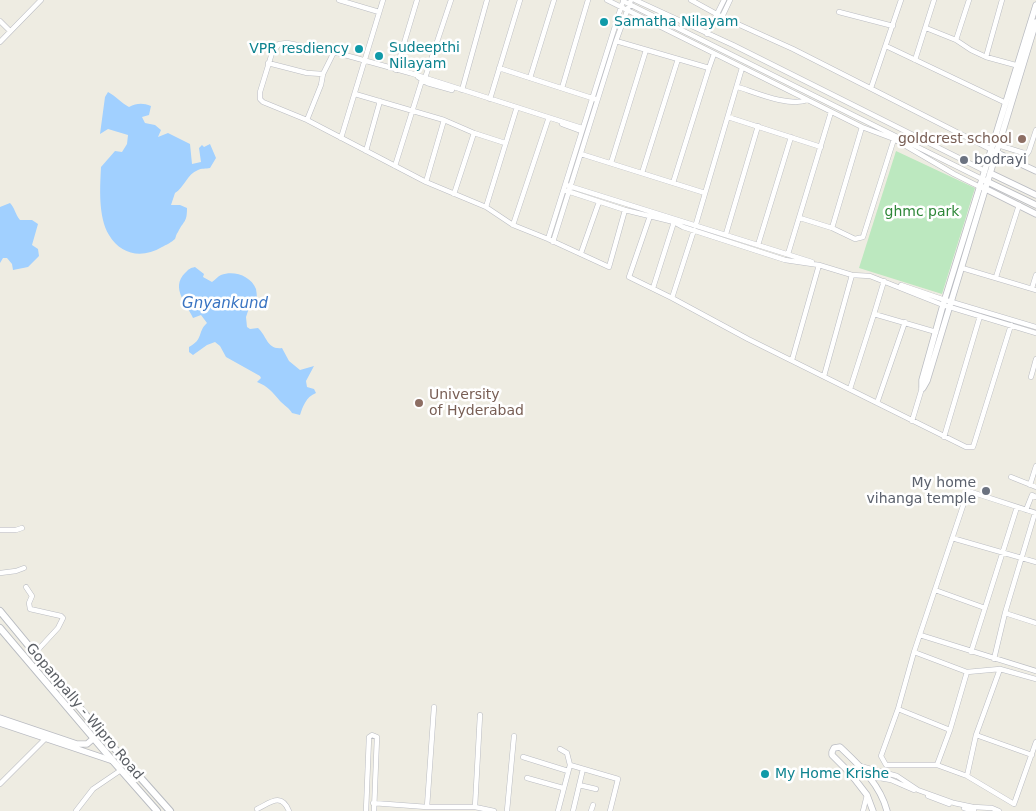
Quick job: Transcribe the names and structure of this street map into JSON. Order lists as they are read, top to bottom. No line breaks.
{"streets":{"main road":["Gopanpally - Wipro Road"]},"water":["Gnyankund"],"parks":["ghmc park"],"places":["Samatha Nilayam","VPR resdiency","Sudeepthi Nilayam","goldcrest school","bodrayi","University of Hyderabad","My home vihanga temple","My Home Krishe"]}
